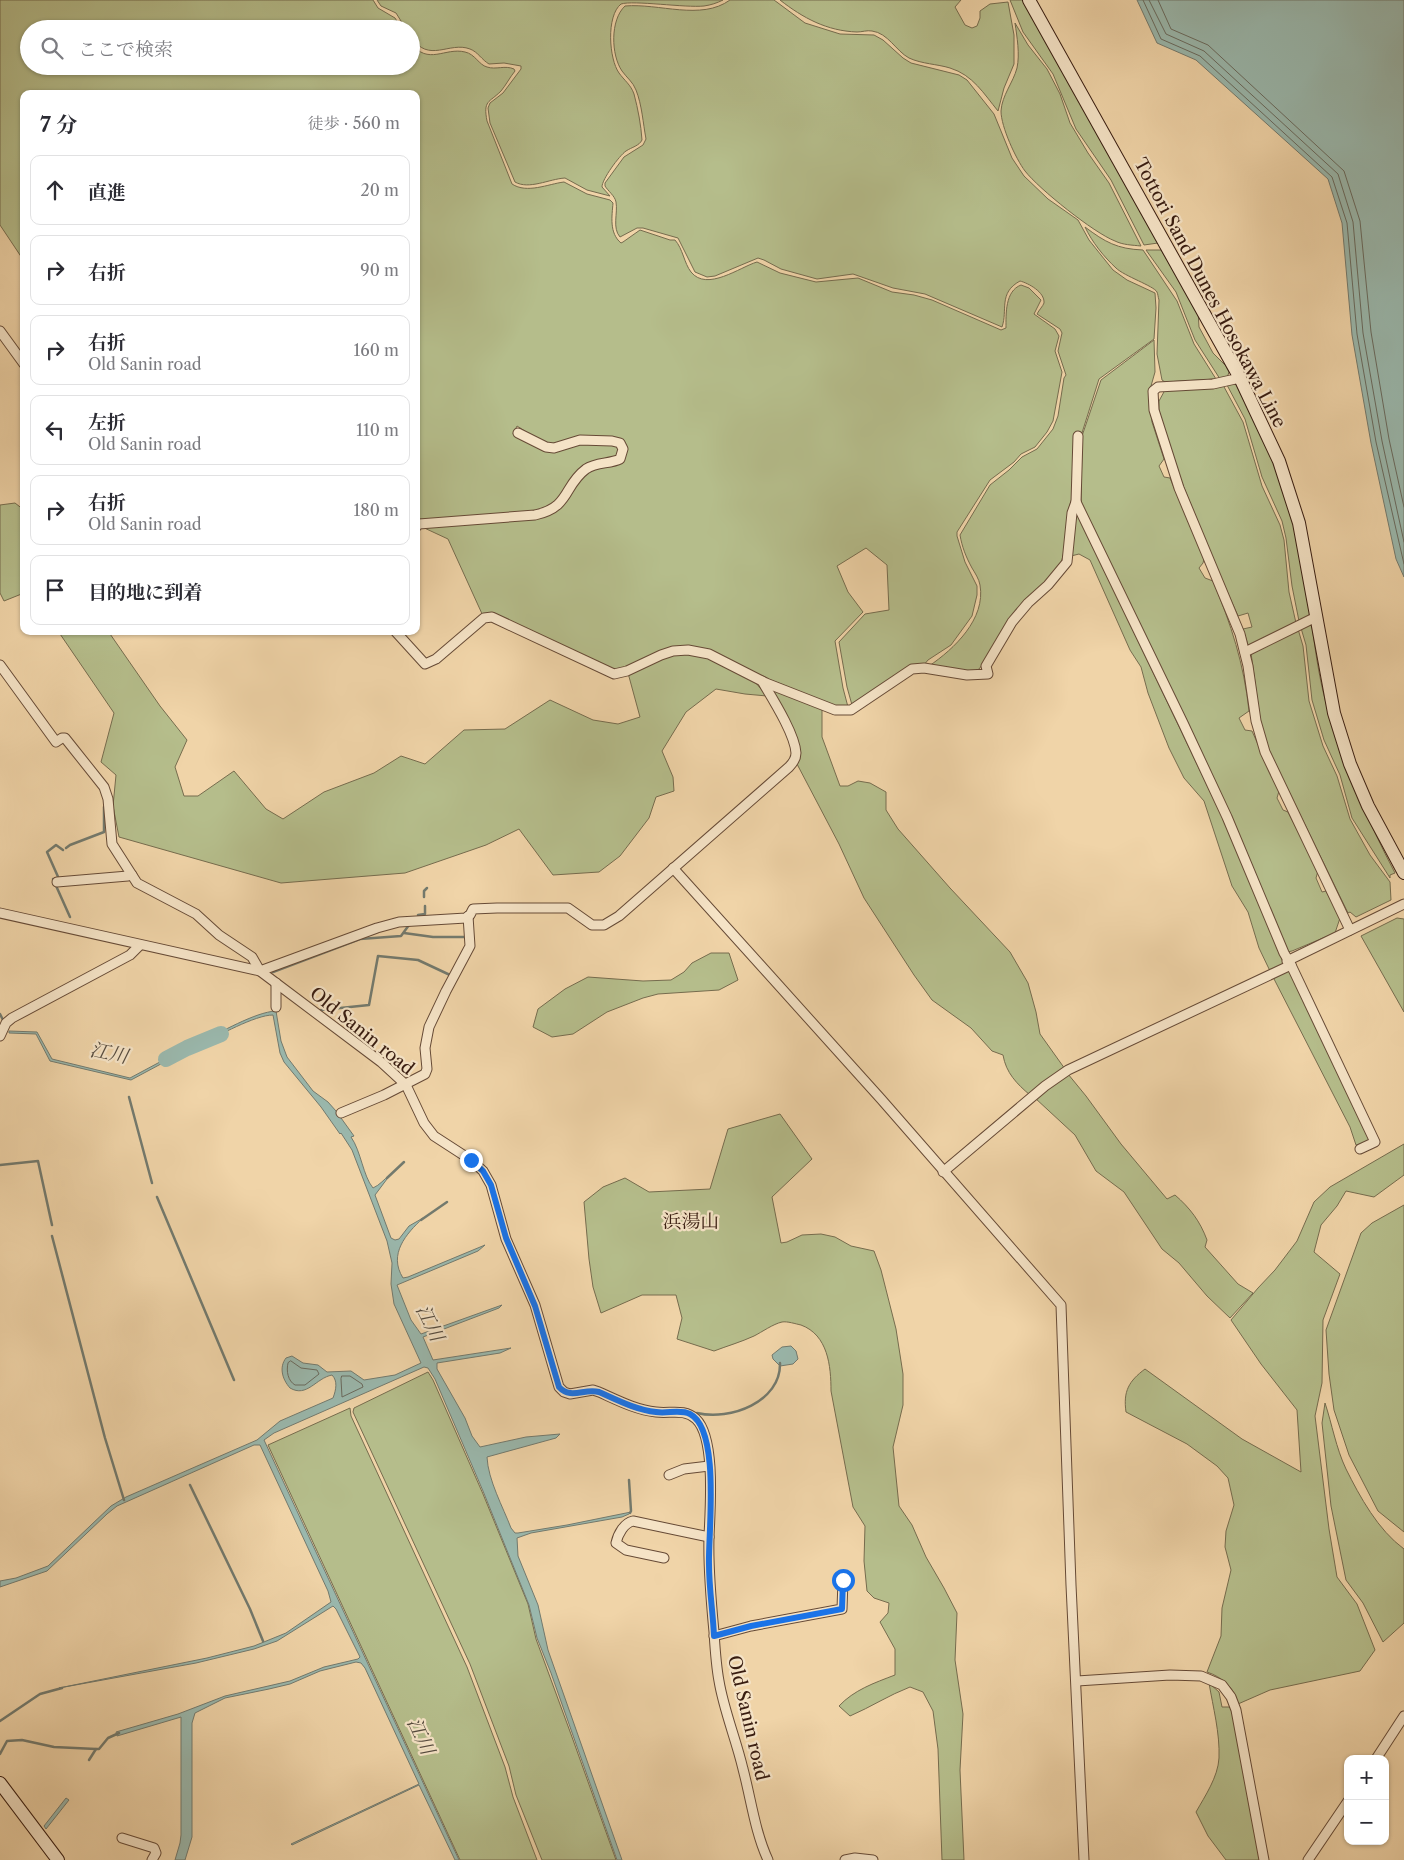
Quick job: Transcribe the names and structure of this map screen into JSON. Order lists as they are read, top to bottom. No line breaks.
{"streets":{"main road":["Tottori Sand Dunes Hosokawa Line"],"street":["Old Sanin road"]},"districts":["浜湯山"],"water":["江川"],"page":{"search":"ここで検索","heading":["7 分","徒歩 · 560 m"],"list":[["直進","20 m"],["右折","90 m"],["右折","Old Sanin road","160 m"],["左折","Old Sanin road","110 m"],["右折","Old Sanin road","180 m"],"目的地に到着"],"map_buttons":["+","−"]}}
